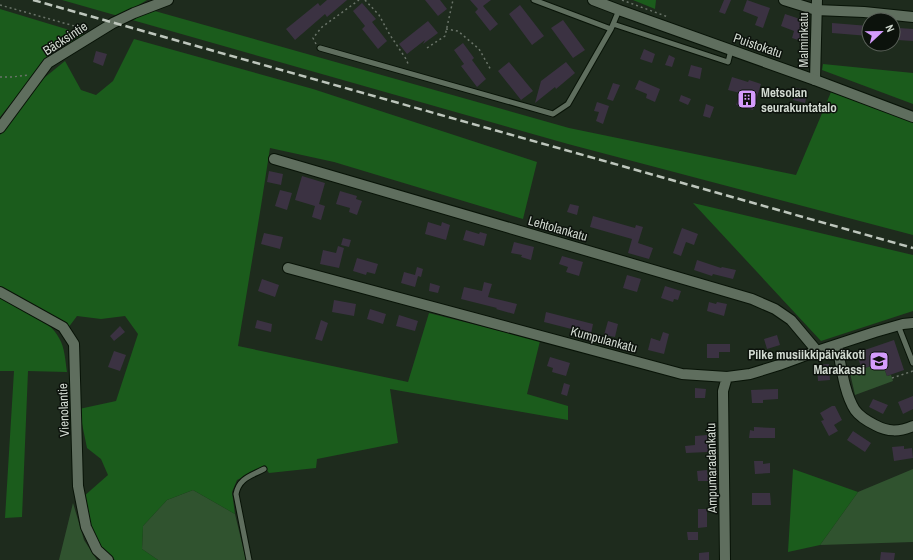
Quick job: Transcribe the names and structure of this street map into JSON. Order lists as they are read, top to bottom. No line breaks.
{"streets":{"street":["Bäcksintie","Malminkatu","Puistokatu","Lehtolankatu","Kumpulankatu","Vienolantie","Ampumaradankatu"]},"crossings":[["Malminkatu","Puistokatu"],["Lehtolankatu","Kumpulankatu"],["Kumpulankatu","Ampumaradankatu"]],"places":{"building":["Metsolan seurakuntatalo"],"school or university":["Pilke musiikkipäiväkoti Marakassi"]},"north":"right"}
